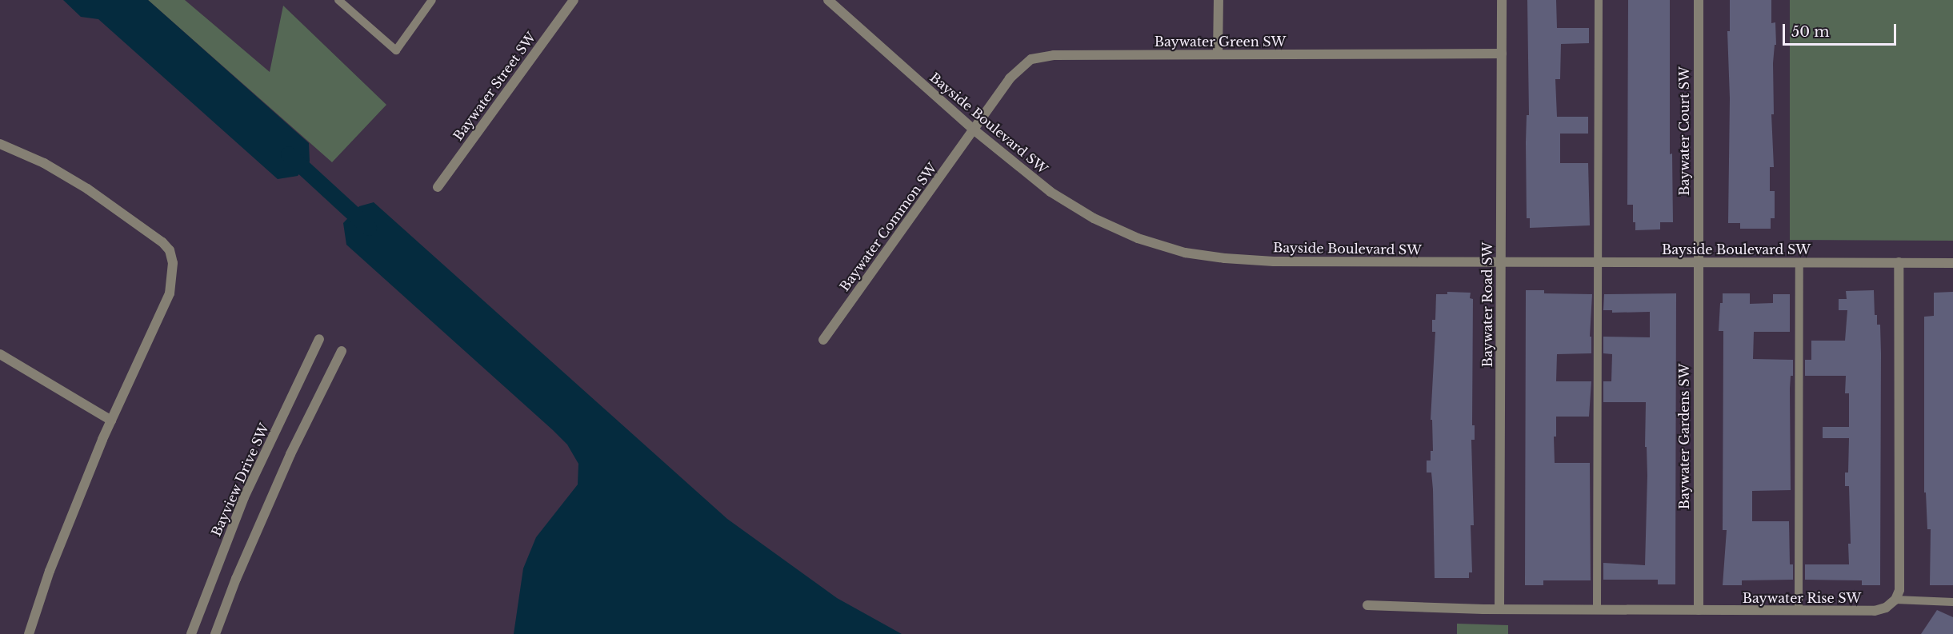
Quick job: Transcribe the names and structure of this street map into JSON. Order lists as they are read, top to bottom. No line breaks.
{"streets":{"street":["Baywater Green SW","Baywater Street SW","Bayside Boulevard SW","Baywater Court SW","Baywater Common SW","Baywater Road SW","Baywater Gardens SW","Bayview Drive SW","Baywater Rise SW"]},"crossings":[["Baywater Green SW","Bayside Boulevard SW"],["Baywater Green SW","Baywater Common SW"],["Baywater Green SW","Baywater Road SW"],["Bayside Boulevard SW","Baywater Court SW"],["Bayside Boulevard SW","Baywater Common SW"],["Bayside Boulevard SW","Baywater Road SW"],["Bayside Boulevard SW","Baywater Gardens SW"],["Baywater Court SW","Baywater Gardens SW"],["Baywater Road SW","Baywater Rise SW"],["Baywater Gardens SW","Baywater Rise SW"]],"scale_bar":"50 m"}
